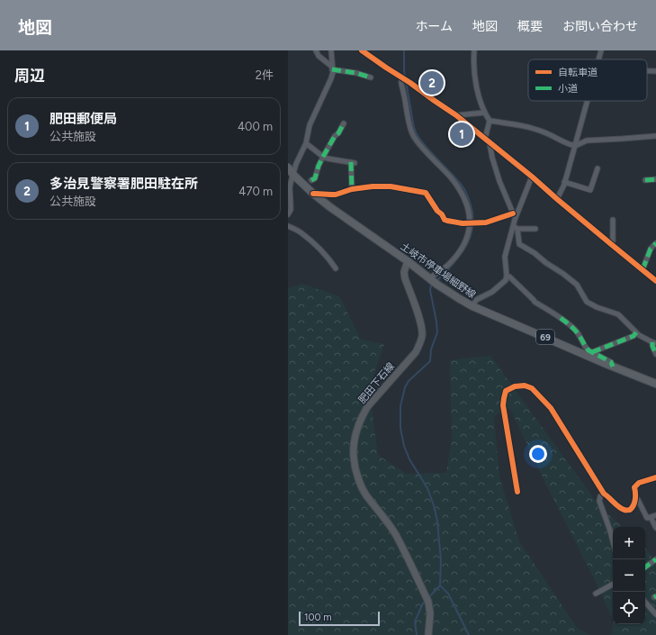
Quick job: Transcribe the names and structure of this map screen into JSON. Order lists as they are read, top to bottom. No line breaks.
{"streets":{"main road":["土岐市停車場細野線","69","肥田下石線"]},"crossings":[["土岐市停車場細野線","肥田下石線"]],"legend":["自転車道","小道"],"scale_bar":"100 m","page":{"header":"地図","nav":["ホーム","地図","概要","お問い合わせ"],"heading":["周辺","2件"],"pins":["2","1"],"list":[{"mark":"1","name":"肥田郵便局","note":"公共施設","value":"400 m"},{"mark":"2","name":"多治見警察署肥田駐在所","note":"公共施設","value":"470 m"}],"map_buttons":["+","−"],"scale":"100 m"}}
